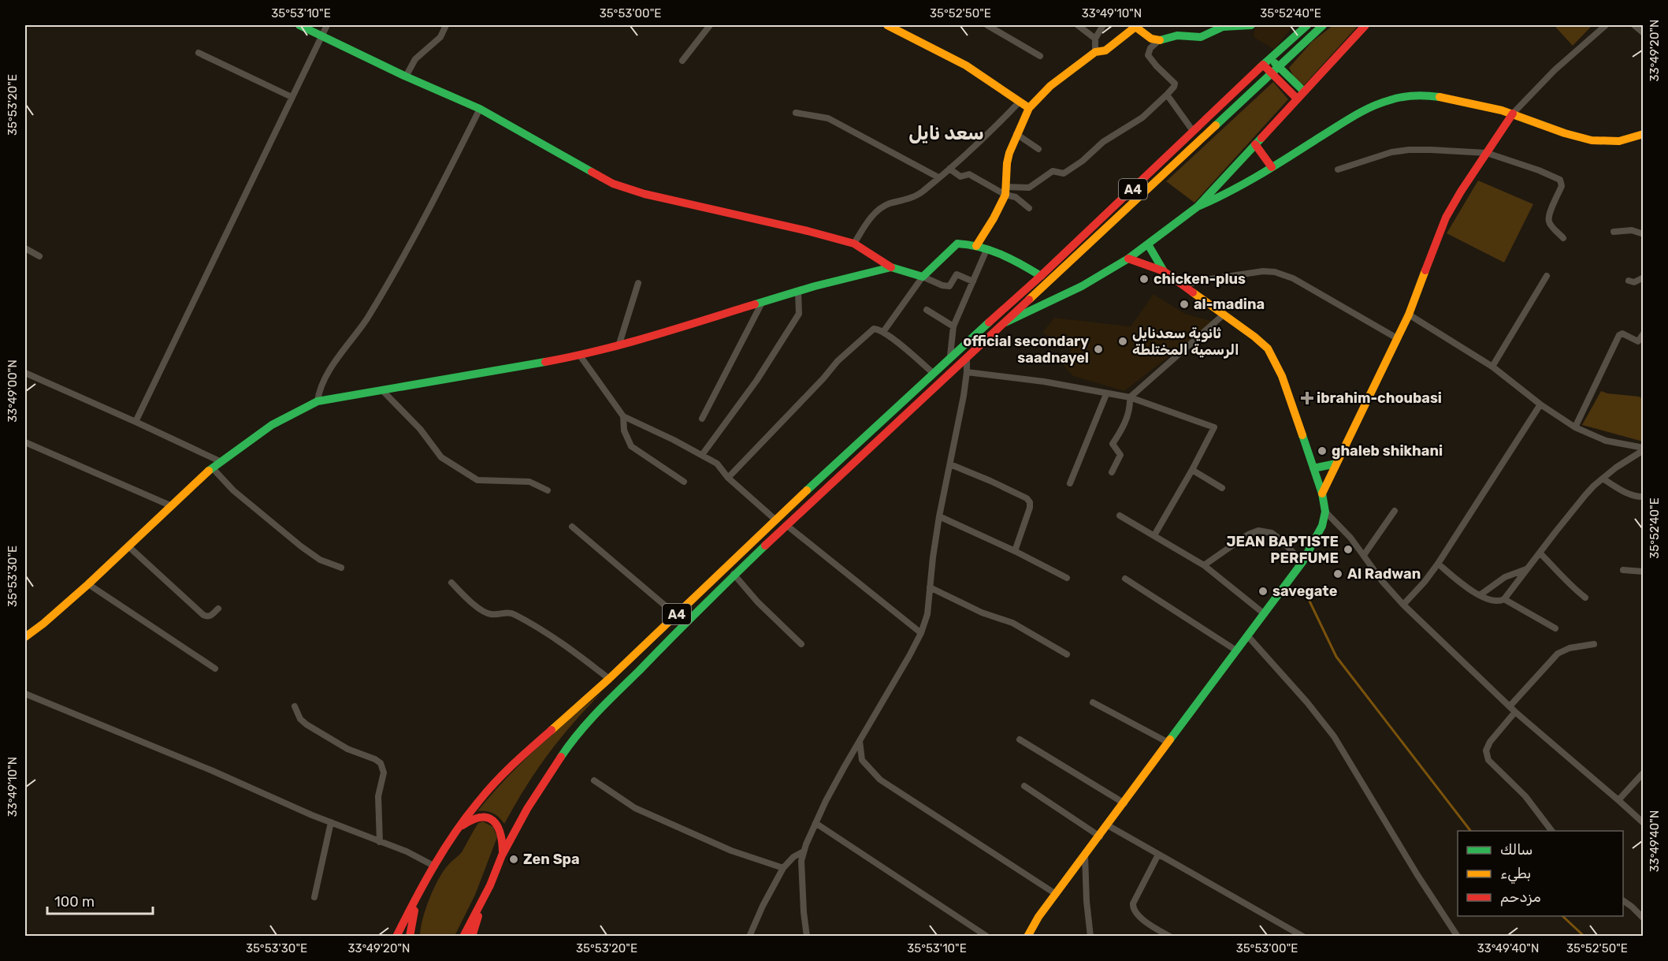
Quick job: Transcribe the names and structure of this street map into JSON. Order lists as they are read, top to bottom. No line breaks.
{"streets":{"main road":["A4"]},"districts":["سعد نايل"],"places":{"other":["chicken-plus","al-madina","ثانوية سعدنايل الرسمية المختلطة","official secondary saadnayel","ghaleb shikhani","JEAN BAPTISTE PERFUME","Al Radwan","savegate","Zen Spa"],"health":["ibrahim-choubasi"]},"legend":["سالك","بطيء","مزدحم"],"scale_bar":"100 m","coordinates":["35°53'10\"E","35°53'00\"E","35°52'50\"E","33°49'10\"N","35°52'40\"E","33°49'20\"N","35°53'20\"E","33°49'00\"N","35°53'30\"E","33°49'40\"N"]}
